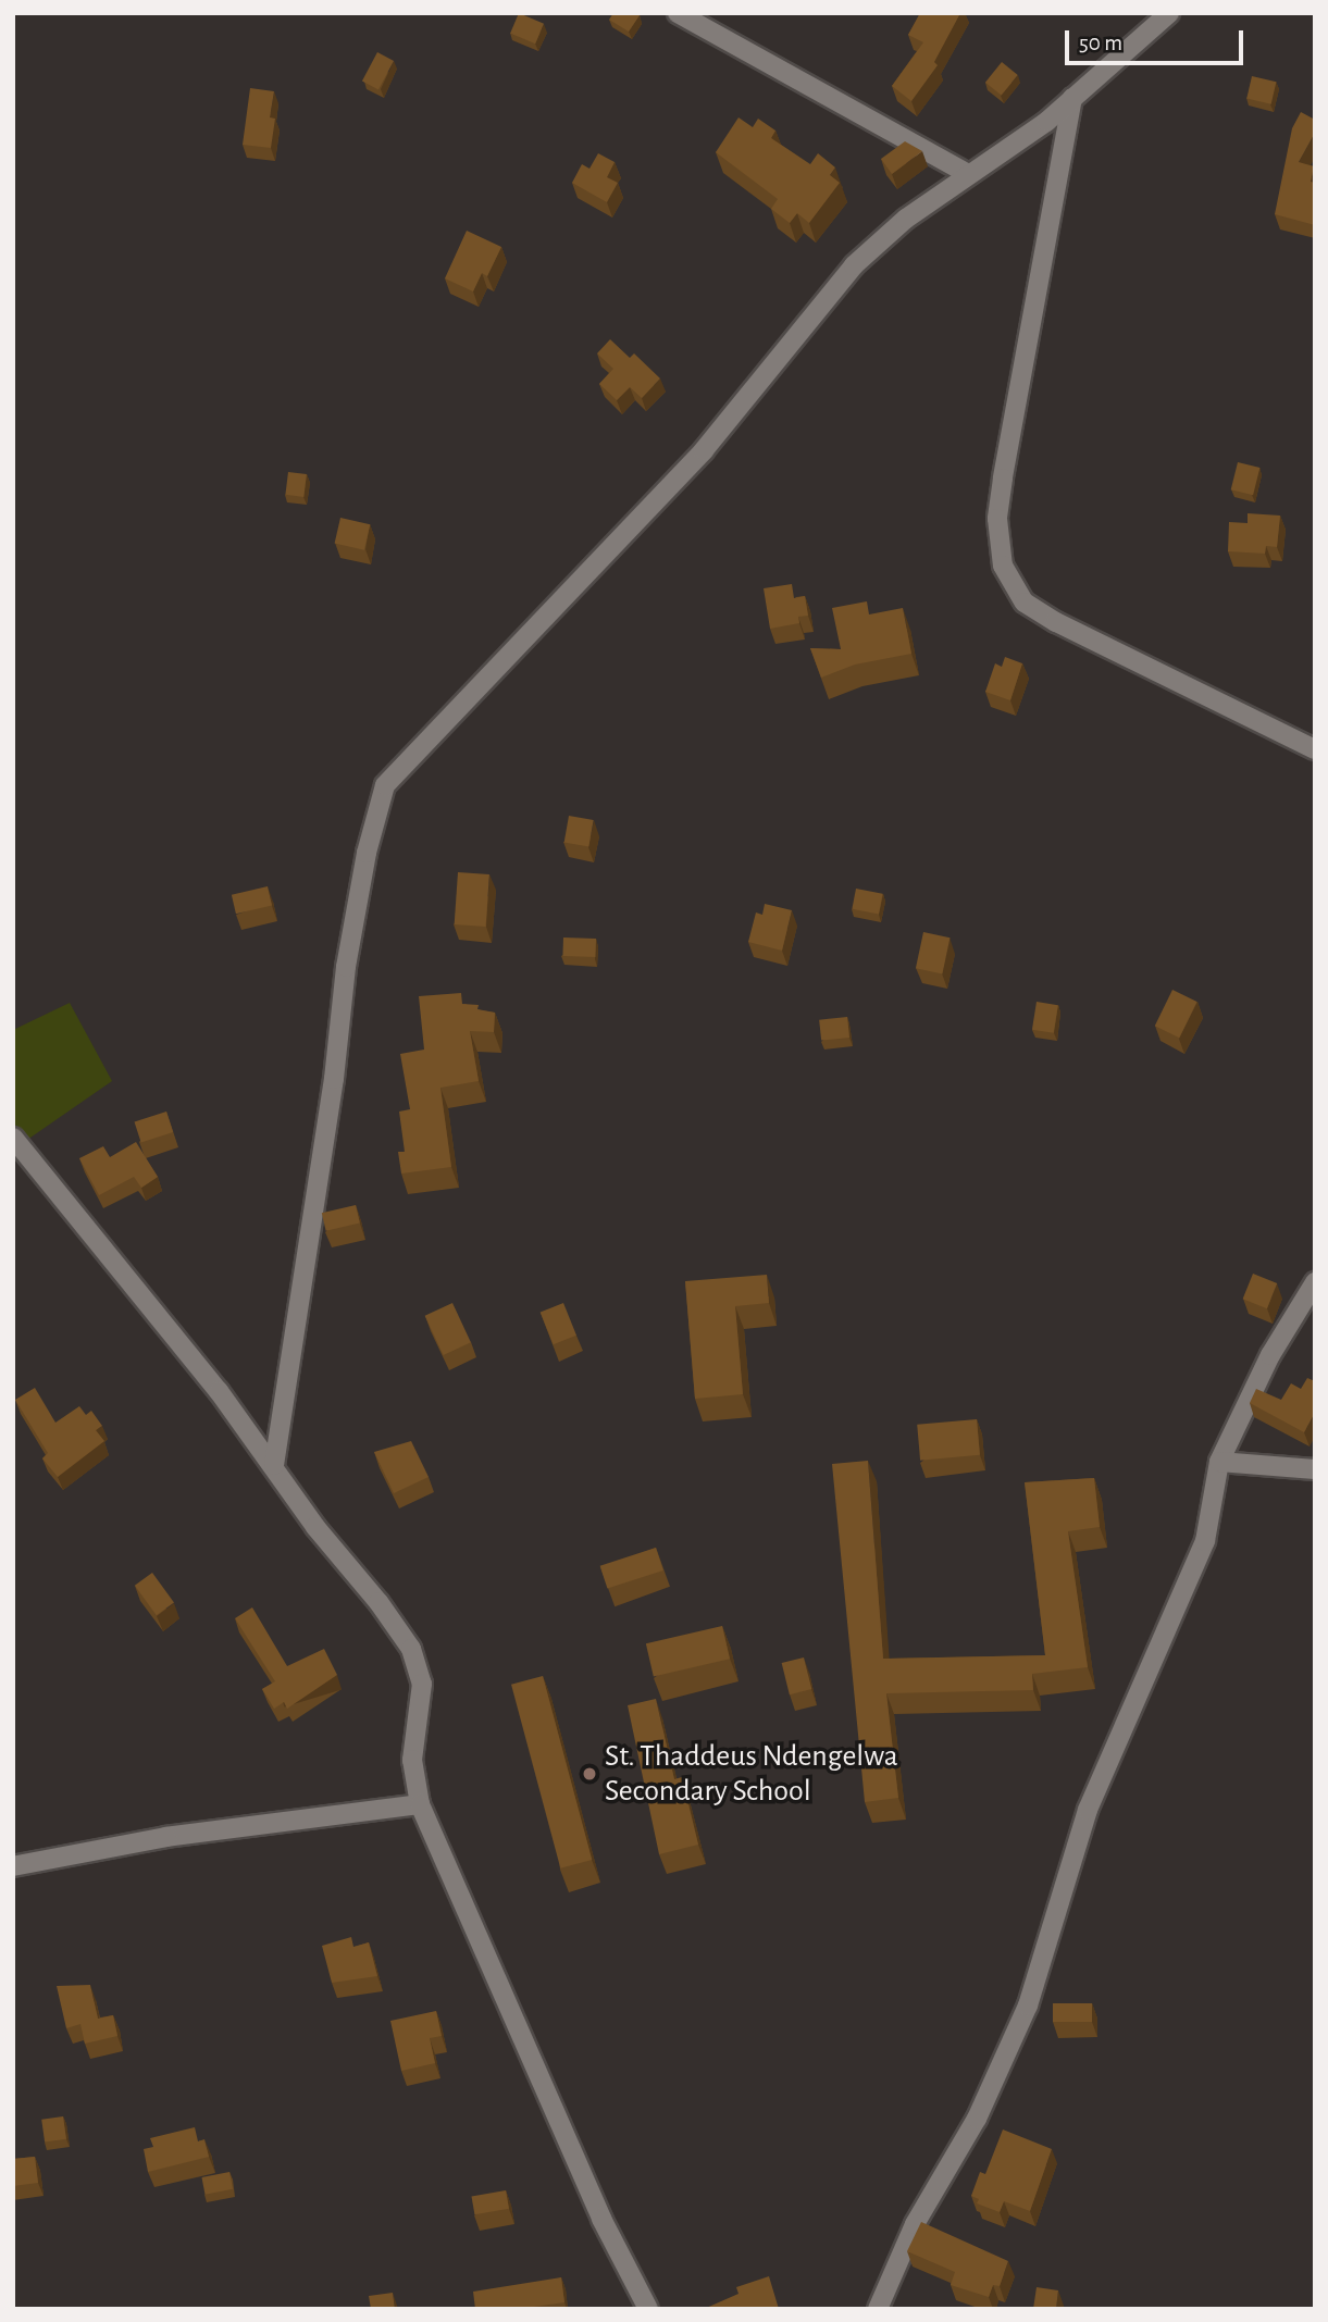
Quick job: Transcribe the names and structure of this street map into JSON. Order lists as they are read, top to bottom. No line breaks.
{"places":["St. Thaddeus Ndengelwa Secondary School"],"scale_bar":"50 m"}
